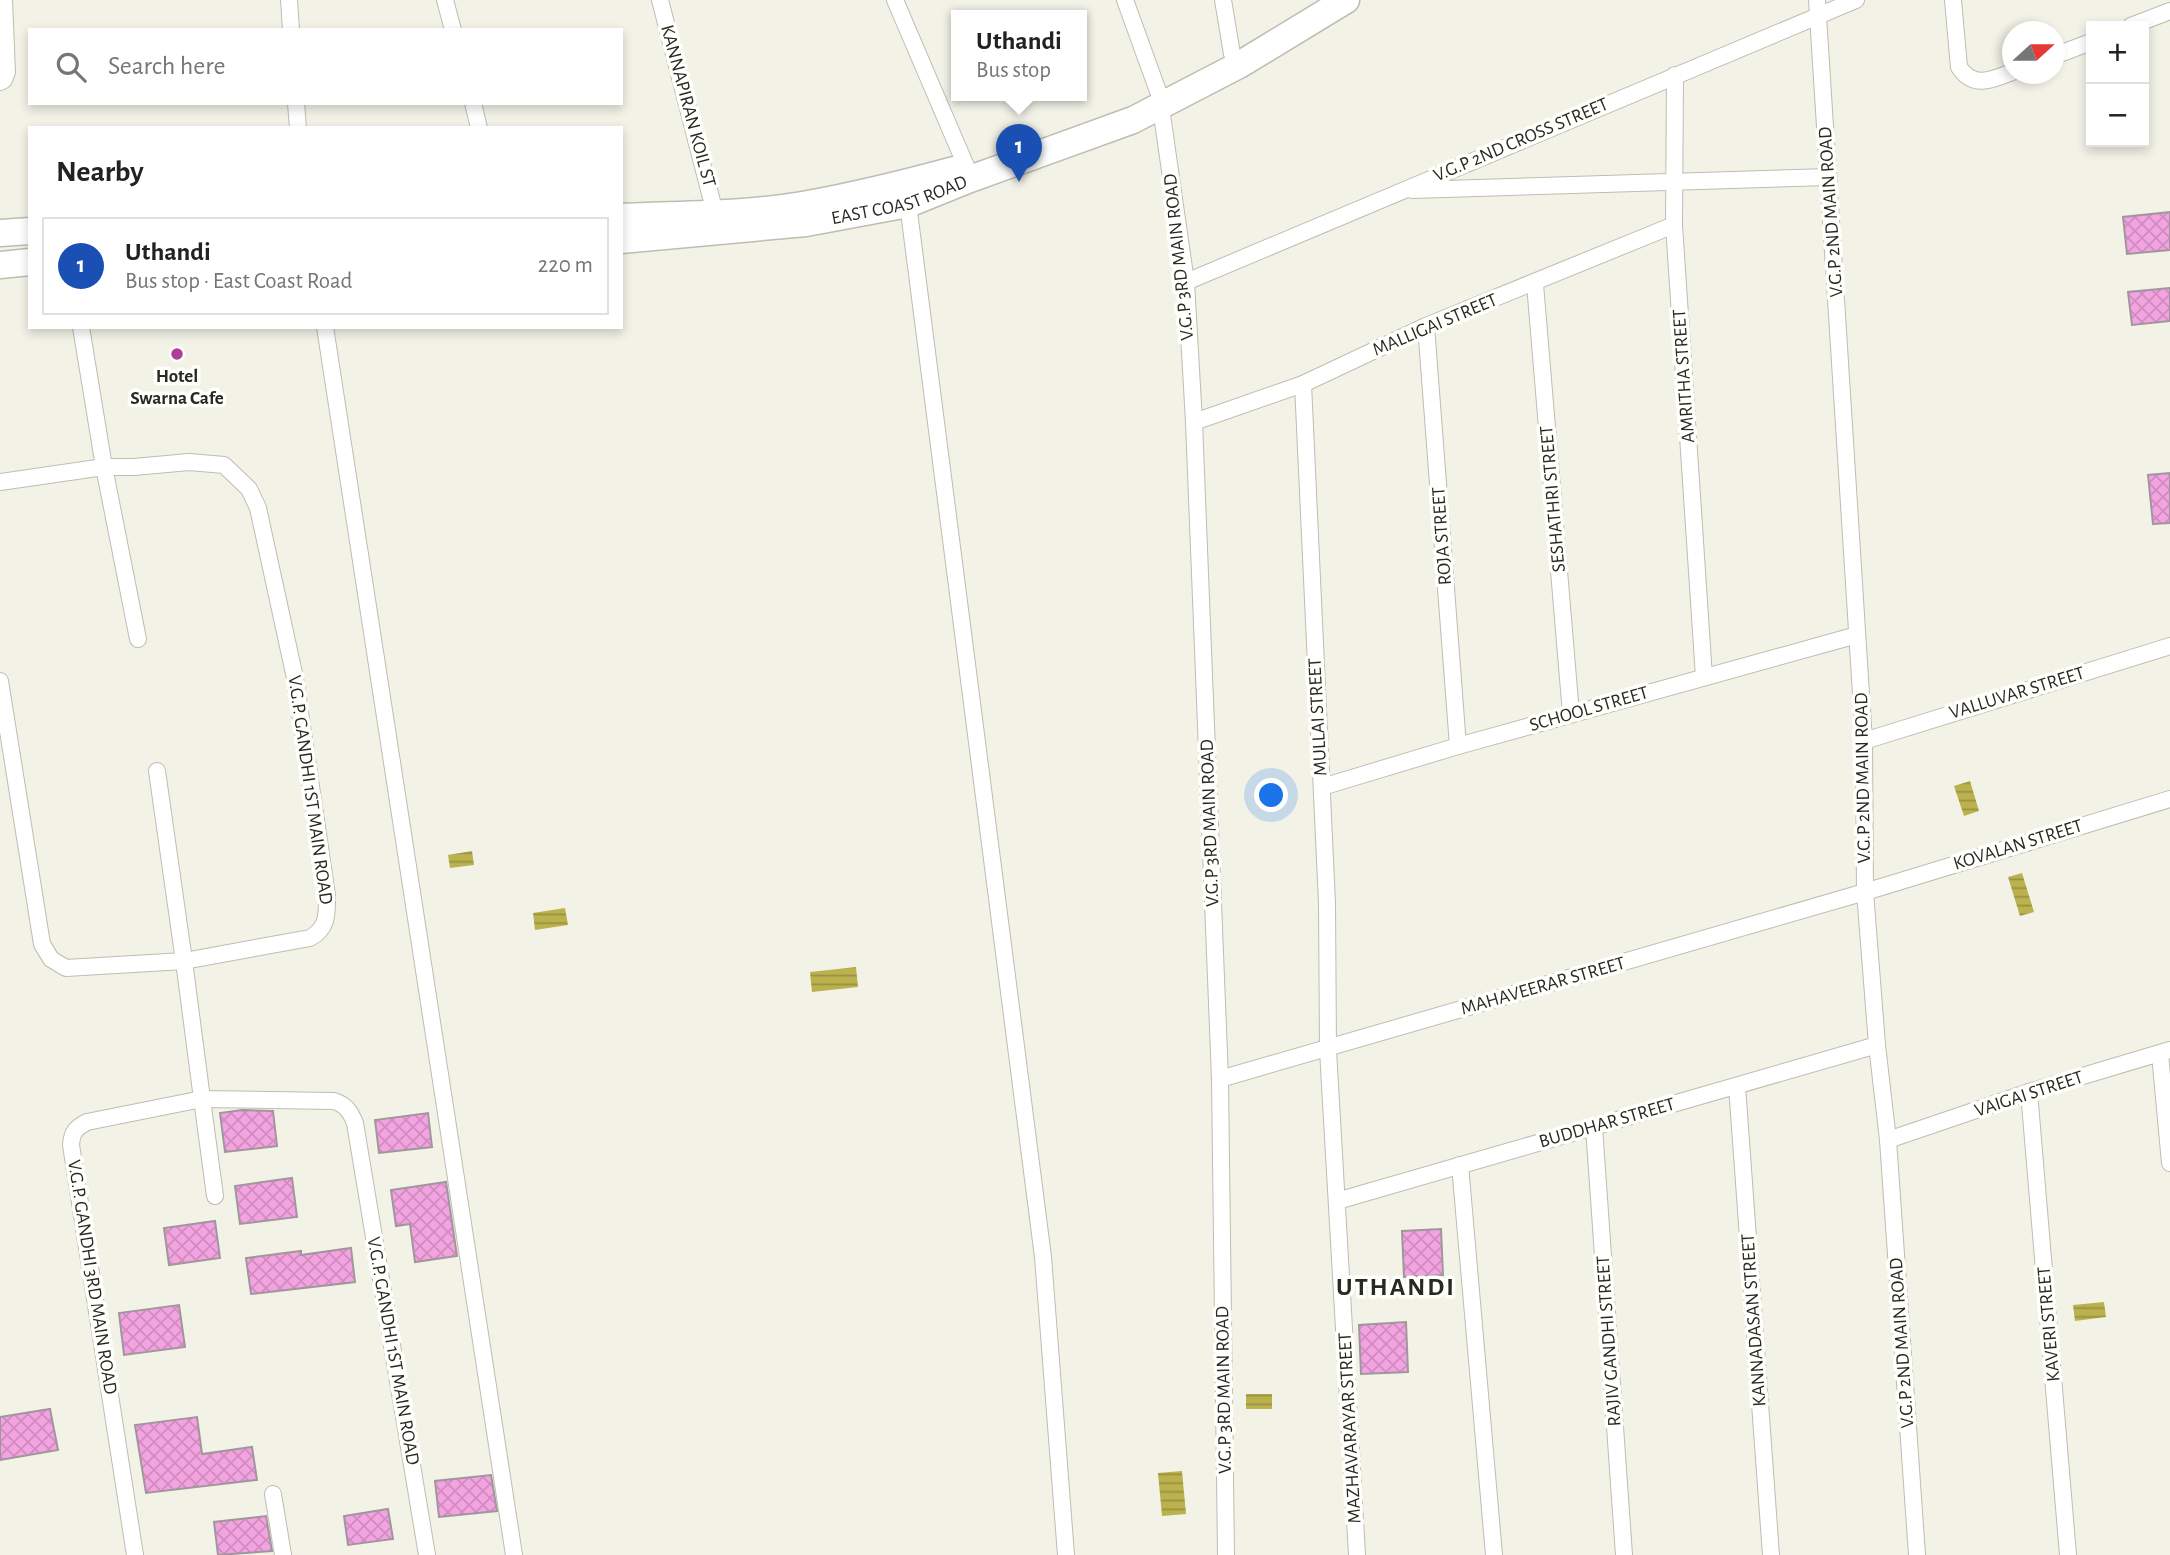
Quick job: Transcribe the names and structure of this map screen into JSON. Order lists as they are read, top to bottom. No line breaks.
{"streets":{"main road":["EAST COAST ROAD"],"street":["KANNAPIRAN KOIL ST","V.G.P 2ND CROSS STREET","V.G.P 2ND MAIN ROAD","V.G.P 3RD MAIN ROAD","MALLIGAI STREET","AMRITHA STREET","SESHATHRI STREET","ROJA STREET","VALLUVAR STREET","SCHOOL STREET","MULLAI STREET","V.G.P. GANDHI 1ST MAIN ROAD","KOVALAN STREET","MAHAVEERAR STREET","VAIGAI STREET","BUDDHAR STREET","V.G.P. GANDHI 3RD MAIN ROAD","KANNADASAN STREET","KAVERI STREET","RAJIV GANDHI STREET","MAZHAVARAYAR STREET"]},"crossings":[["KANNAPIRAN KOIL ST","EAST COAST ROAD"],["V.G.P 2ND CROSS STREET","V.G.P 2ND MAIN ROAD"],["V.G.P 2ND CROSS STREET","V.G.P 3RD MAIN ROAD"],["V.G.P 2ND CROSS STREET","AMRITHA STREET"],["EAST COAST ROAD","V.G.P 3RD MAIN ROAD"],["V.G.P 2ND MAIN ROAD","VALLUVAR STREET"],["V.G.P 2ND MAIN ROAD","SCHOOL STREET"],["V.G.P 2ND MAIN ROAD","KOVALAN STREET"],["V.G.P 2ND MAIN ROAD","MAHAVEERAR STREET"],["V.G.P 2ND MAIN ROAD","VAIGAI STREET"],["V.G.P 2ND MAIN ROAD","BUDDHAR STREET"],["V.G.P 3RD MAIN ROAD","MALLIGAI STREET"],["V.G.P 3RD MAIN ROAD","MAHAVEERAR STREET"],["MALLIGAI STREET","AMRITHA STREET"],["MALLIGAI STREET","SESHATHRI STREET"],["MALLIGAI STREET","ROJA STREET"],["MALLIGAI STREET","MULLAI STREET"],["AMRITHA STREET","SCHOOL STREET"],["SESHATHRI STREET","SCHOOL STREET"],["ROJA STREET","SCHOOL STREET"],["SCHOOL STREET","MULLAI STREET"],["MULLAI STREET","MAHAVEERAR STREET"],["MULLAI STREET","MAZHAVARAYAR STREET"],["V.G.P. GANDHI 1ST MAIN ROAD","V.G.P. GANDHI 3RD MAIN ROAD"],["KOVALAN STREET","MAHAVEERAR STREET"],["MAHAVEERAR STREET","MAZHAVARAYAR STREET"],["VAIGAI STREET","KAVERI STREET"],["BUDDHAR STREET","KANNADASAN STREET"],["BUDDHAR STREET","RAJIV GANDHI STREET"],["BUDDHAR STREET","MAZHAVARAYAR STREET"]],"districts":["UTHANDI"],"places":["Hotel Swarna Cafe"],"north":"right","page":{"popup":["Uthandi","Bus stop"],"map_buttons":["+","−"],"search":"Search here","pins":"1","heading":"Nearby","list":[{"mark":"1","name":"Uthandi","note":"Bus stop · East Coast Road","value":"220 m"}]}}
